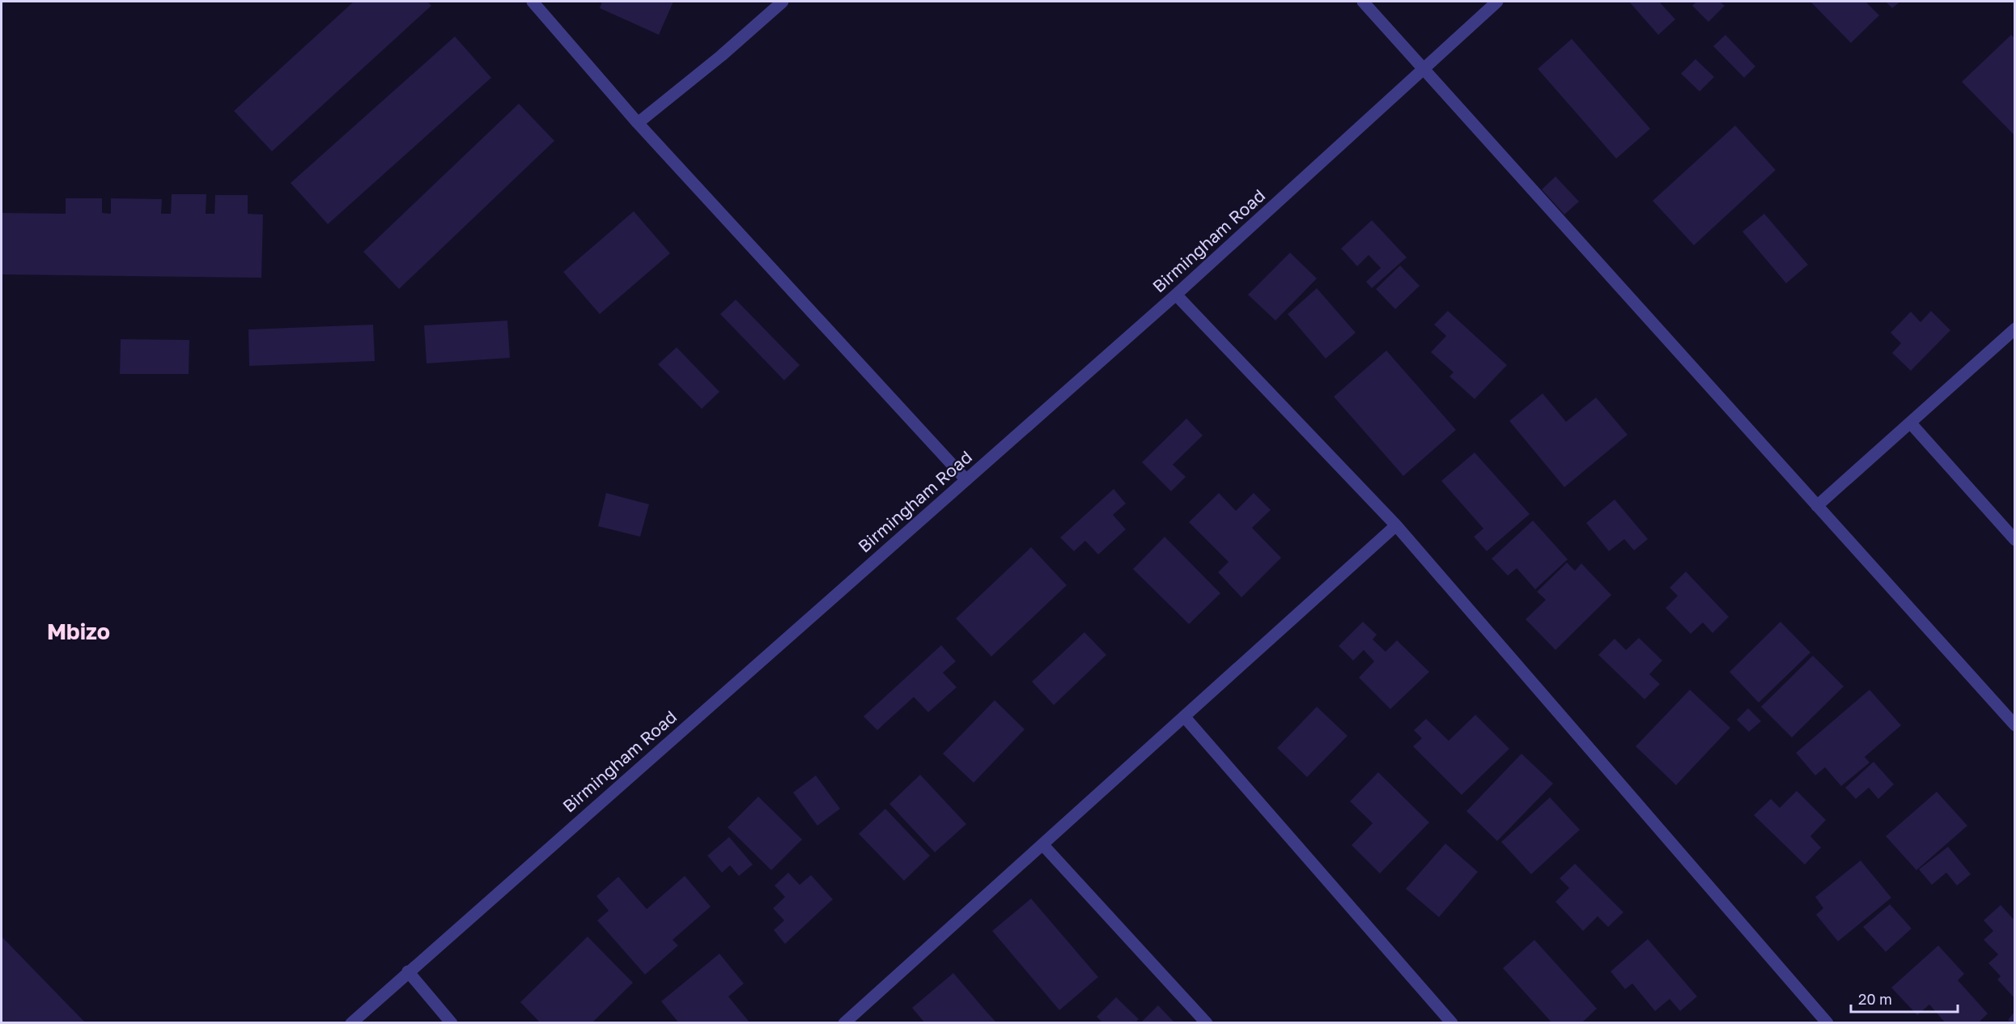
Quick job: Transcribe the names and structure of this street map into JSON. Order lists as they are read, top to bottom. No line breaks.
{"streets":{"street":["Birmingham Road"]},"districts":["Mbizo"],"scale_bar":"20 m"}
